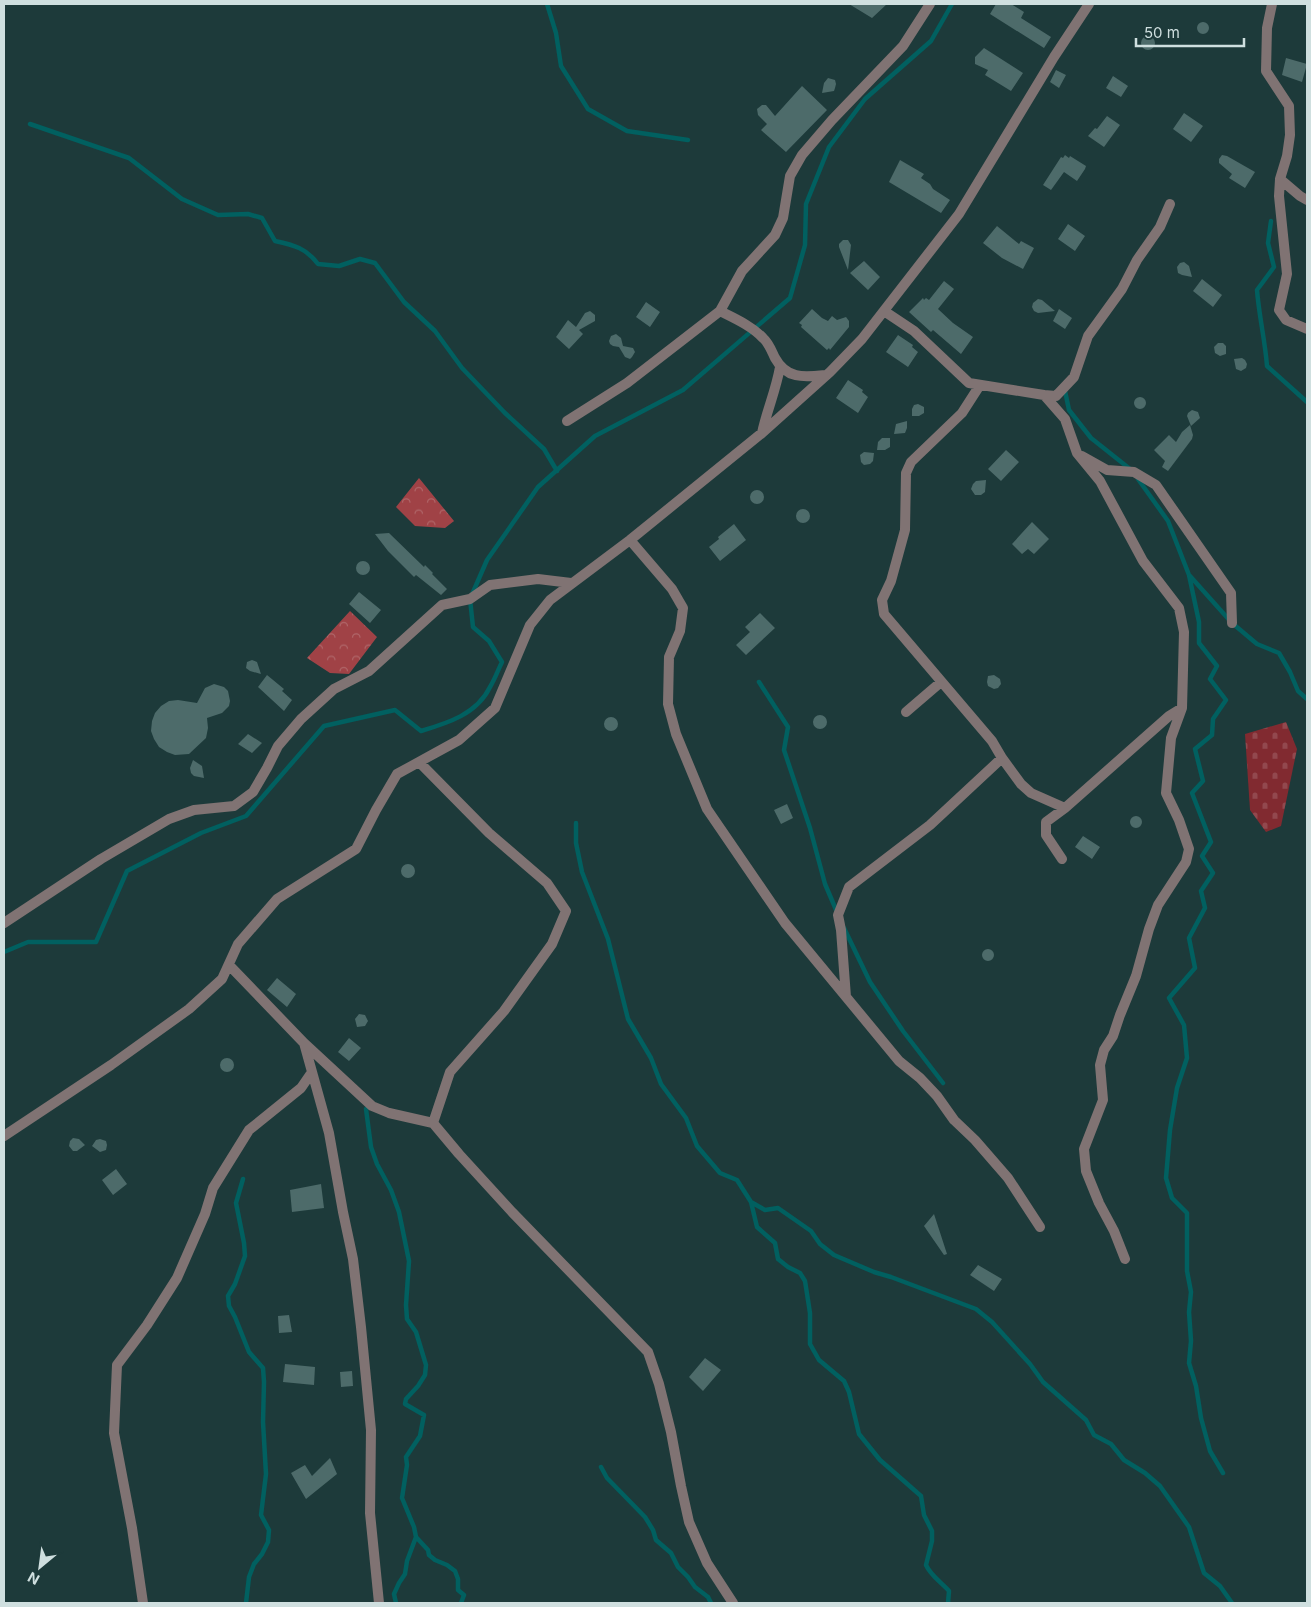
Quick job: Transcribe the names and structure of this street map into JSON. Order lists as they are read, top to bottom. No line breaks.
{"scale_bar":"50 m","north":"bottom left"}
